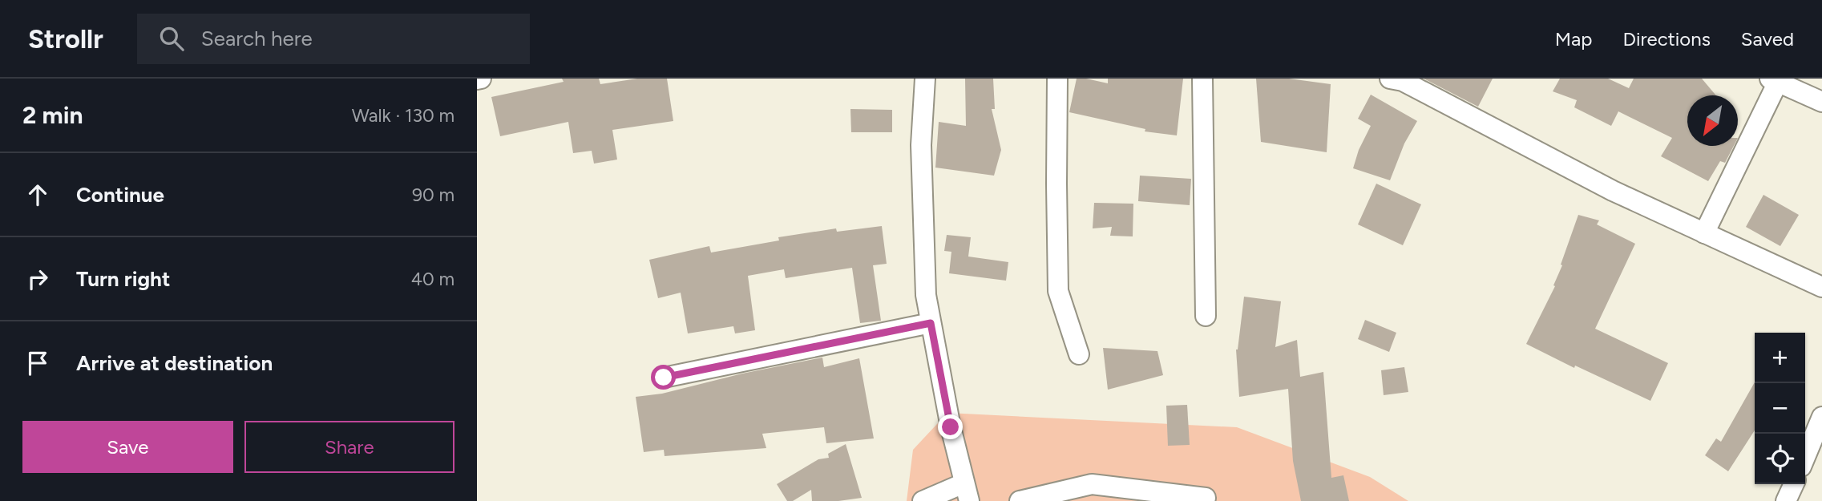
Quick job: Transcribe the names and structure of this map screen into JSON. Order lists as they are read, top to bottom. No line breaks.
{"north":"bottom left","page":{"header":"Strollr","search":"Search here","nav":["Map","Directions","Saved"],"heading":["2 min","Walk · 130 m"],"list":[["Continue","90 m"],["Turn right","40 m"],"Arrive at destination"],"map_buttons":["+","−"],"buttons":["Save","Share"]}}
